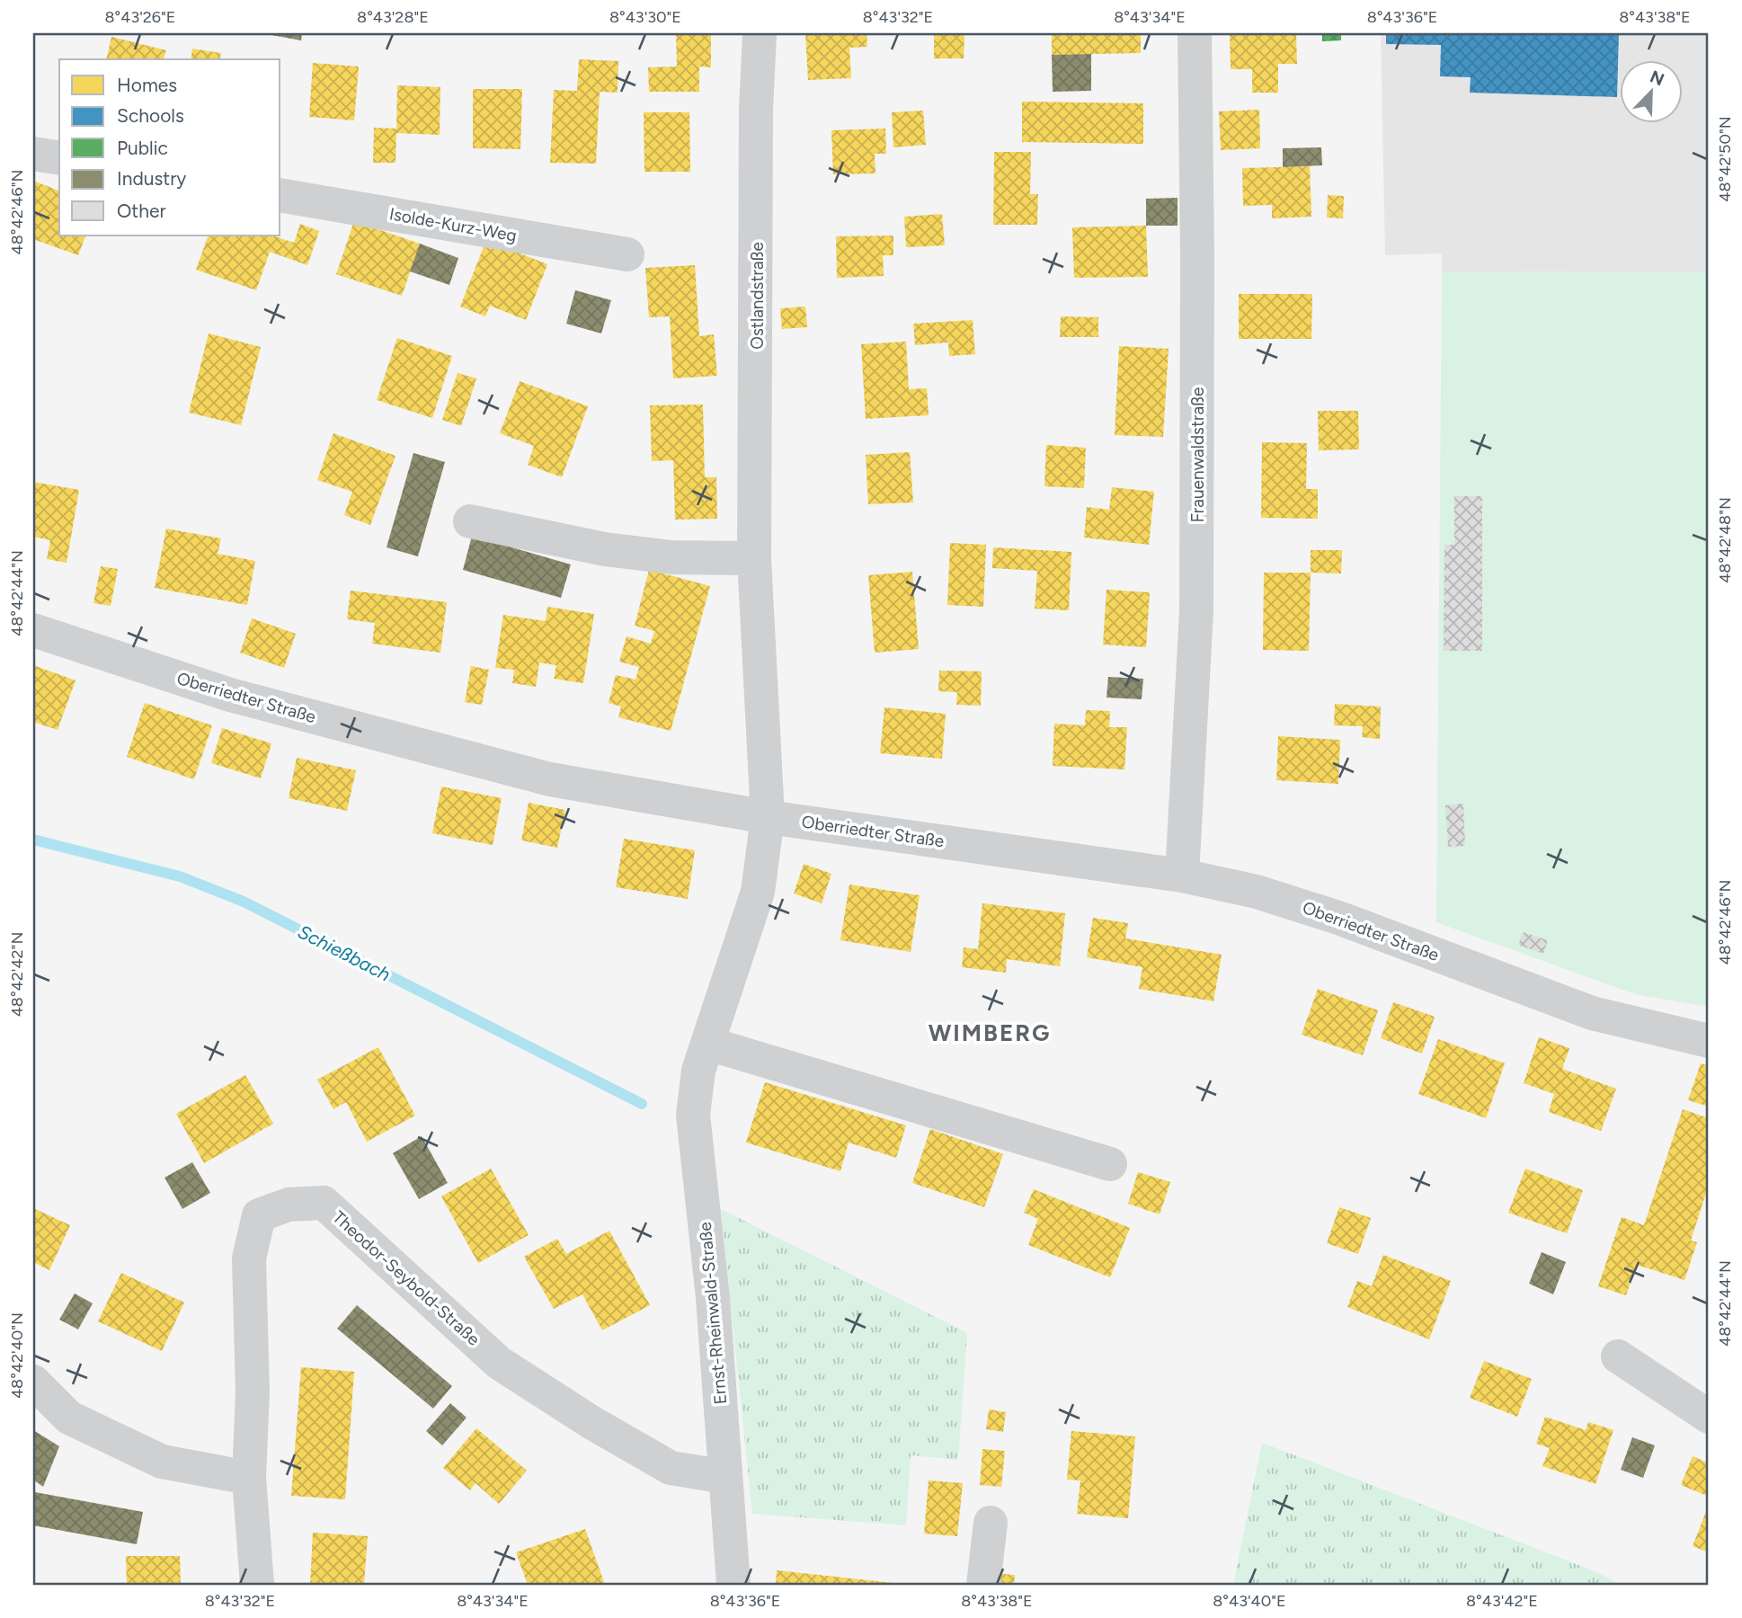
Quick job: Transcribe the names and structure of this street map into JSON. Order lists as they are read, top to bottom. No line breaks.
{"streets":{"street":["Isolde-Kurz-Weg","Ostlandstraße","Frauenwaldstraße","Oberriedter Straße","Theodor-Seybold-Straße","Ernst-Rheinwald-Straße"]},"crossings":[["Ostlandstraße","Oberriedter Straße"],["Ostlandstraße","Ernst-Rheinwald-Straße"],["Frauenwaldstraße","Oberriedter Straße"],["Oberriedter Straße","Ernst-Rheinwald-Straße"],["Theodor-Seybold-Straße","Ernst-Rheinwald-Straße"]],"districts":["WIMBERG"],"water":["Schießbach"],"legend":["Homes","Schools","Public","Industry","Other"],"north":"top right","coordinates":["8°43'26\"E","8°43'28\"E","8°43'30\"E","8°43'32\"E","8°43'34\"E","8°43'36\"E","8°43'38\"E","48°42'50\"N","48°42'46\"N","48°42'48\"N","48°42'44\"N","48°42'42\"N","48°42'40\"N","8°43'40\"E","8°43'42\"E"]}
